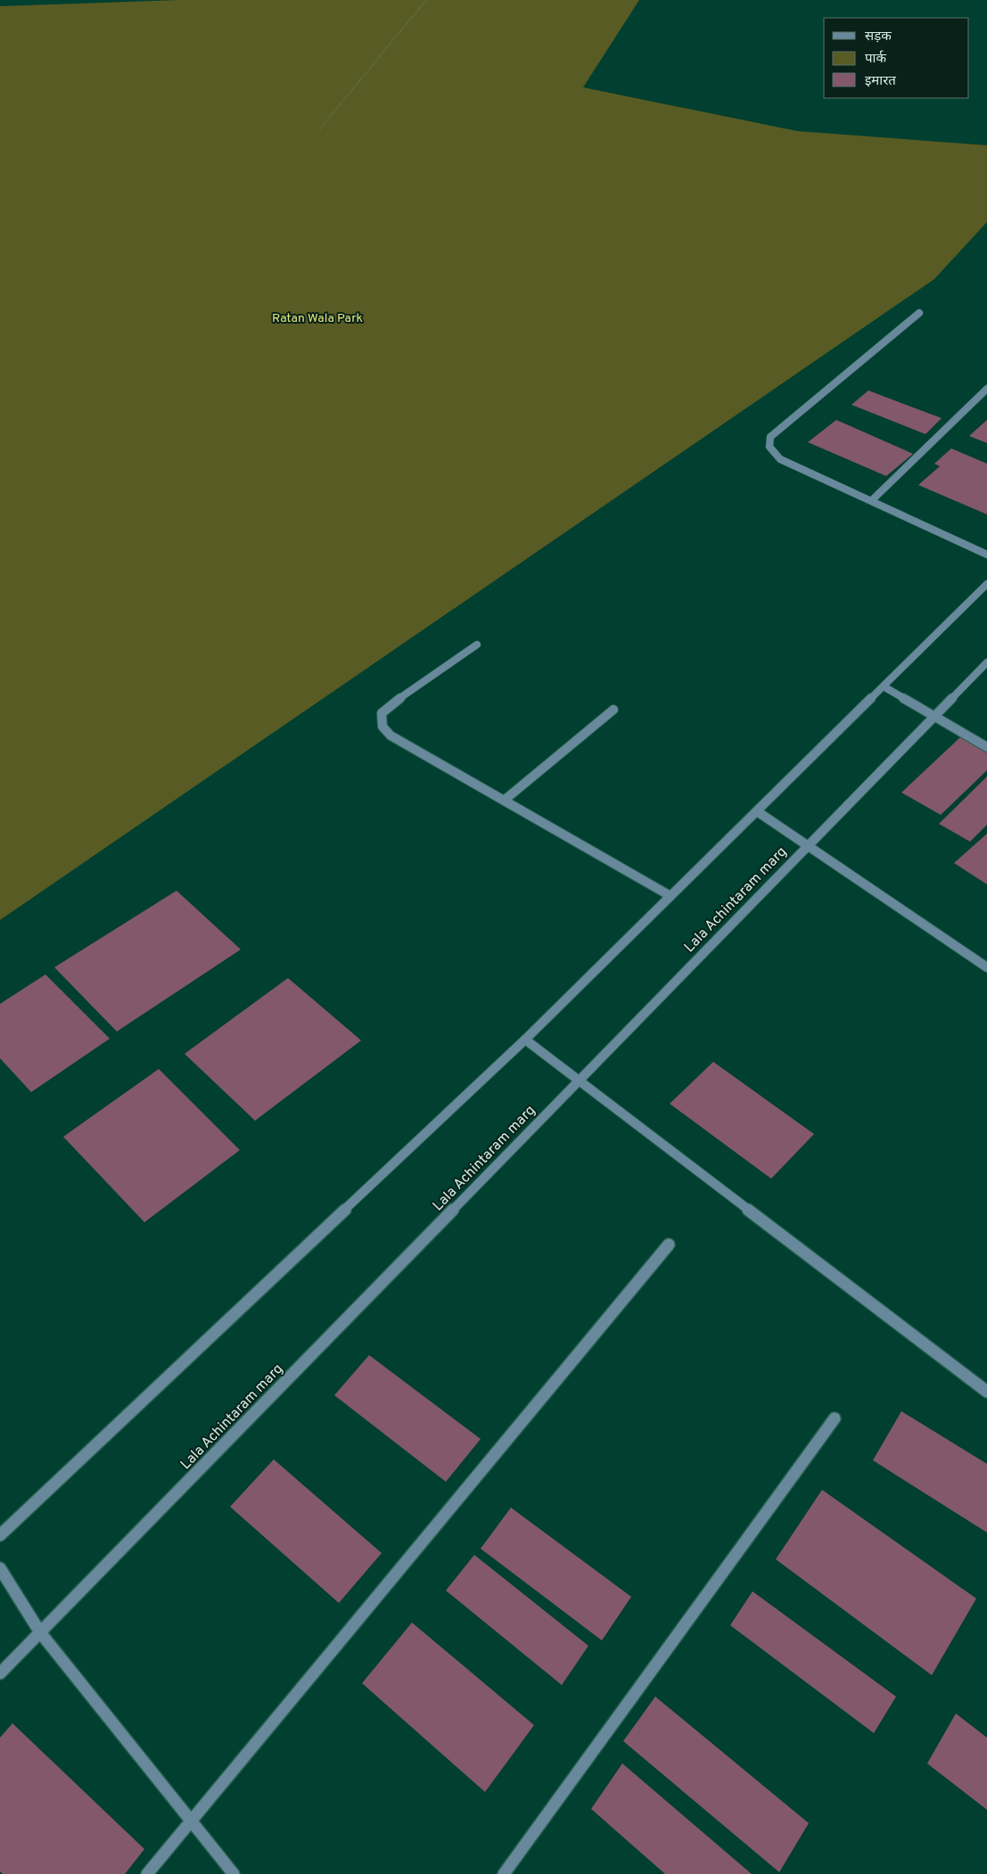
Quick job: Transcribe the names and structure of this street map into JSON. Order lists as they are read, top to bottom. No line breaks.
{"streets":{"street":["Lala Achintaram marg"]},"parks":["Ratan Wala Park"],"legend":["सड़क","पार्क","इमारत"]}
